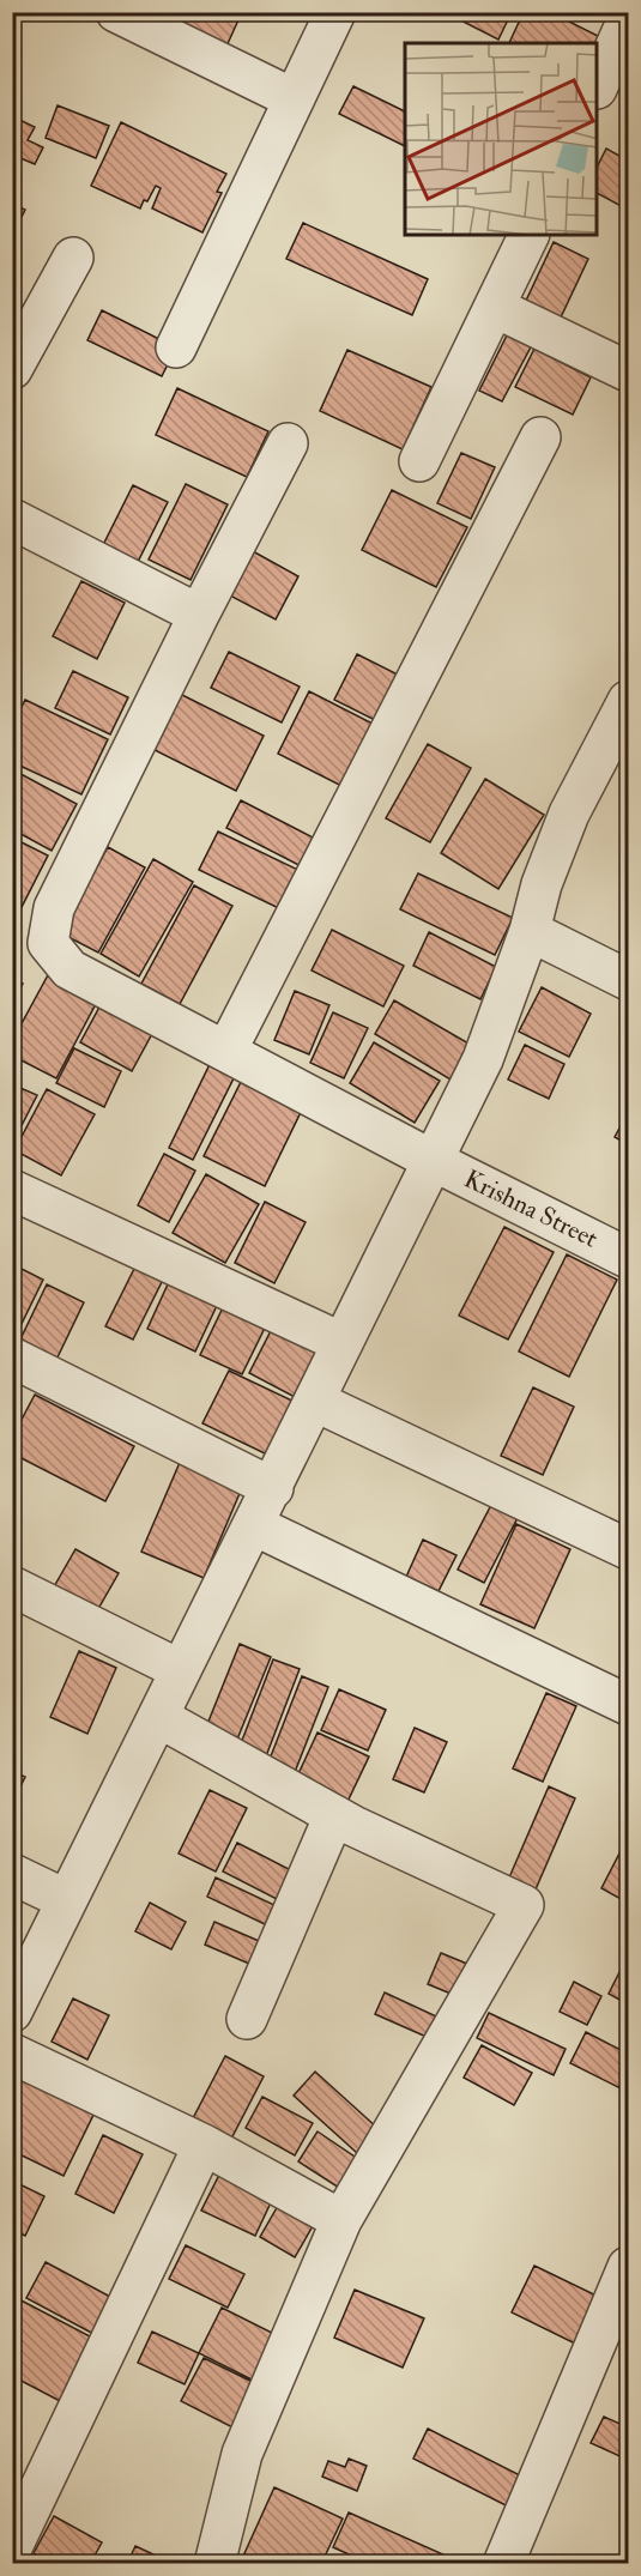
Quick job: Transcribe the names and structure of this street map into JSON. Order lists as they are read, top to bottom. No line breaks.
{"streets":{"street":["Krishna Street"]}}
